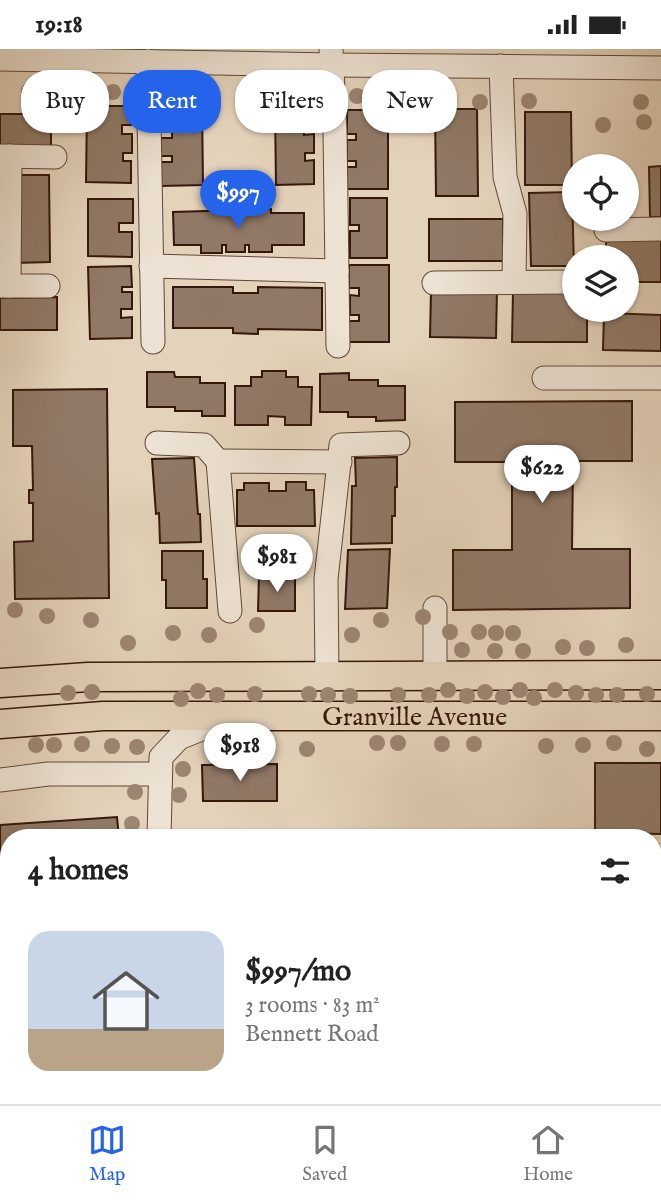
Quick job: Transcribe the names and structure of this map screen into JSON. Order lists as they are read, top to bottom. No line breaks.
{"streets":{"main road":["Granville Avenue"]},"page":{"status":"19:18","chip":["Buy","Rent","Filters","New"],"price":["$997","$622","$981","$918"],"heading":"4 homes","list":[{"name":"$997/mo","note":"3 rooms · 83 m² · Bennett Road"}],"tabs":["Map","Saved","Home"]}}
